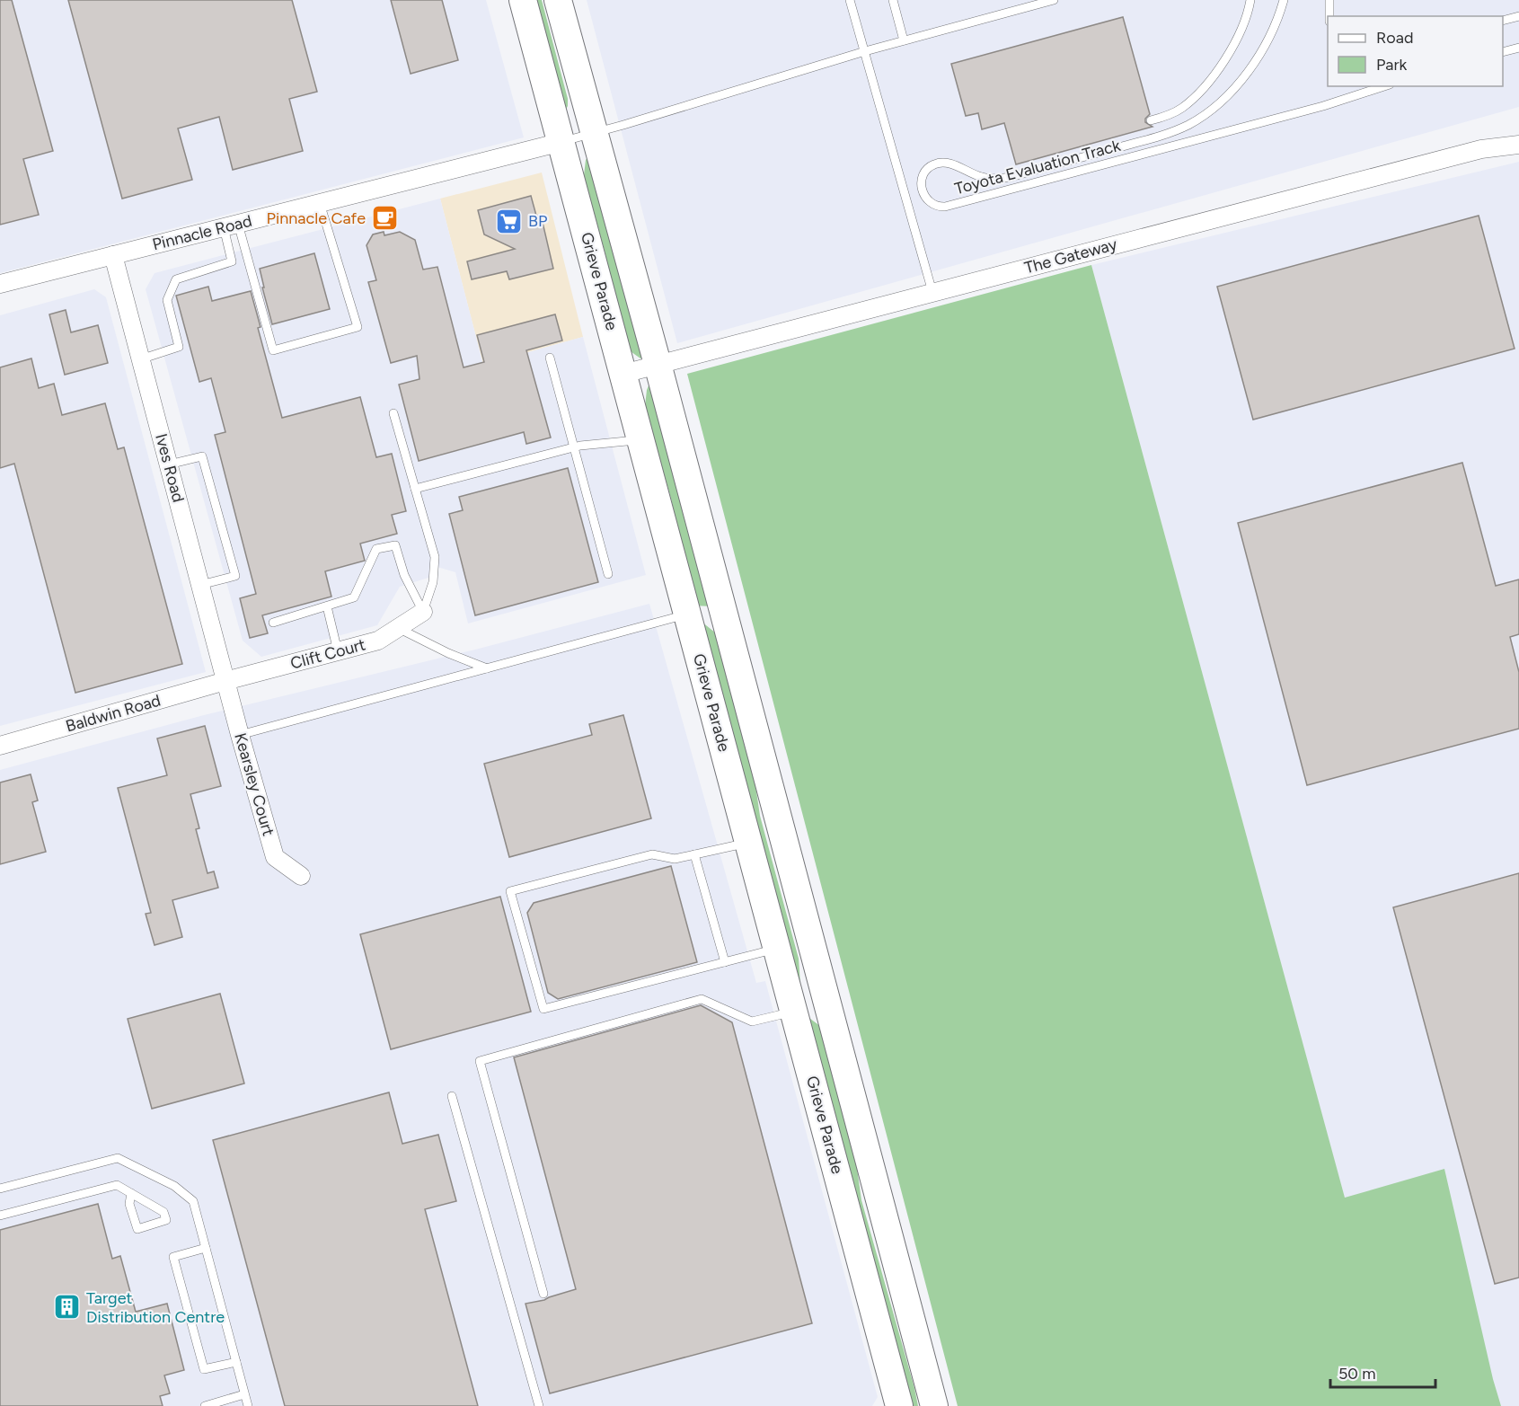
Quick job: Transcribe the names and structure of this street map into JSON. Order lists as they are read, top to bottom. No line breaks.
{"streets":{"main road":["Grieve Parade"],"street":["Pinnacle Road","The Gateway","Ives Road","Clift Court","Baldwin Road","Kearsley Court"],"lane":["Toyota Evaluation Track"]},"crossings":[["Pinnacle Road","Grieve Parade"],["Pinnacle Road","Ives Road"],["The Gateway","Grieve Parade"],["Ives Road","Clift Court"],["Ives Road","Baldwin Road"],["Ives Road","Kearsley Court"],["Clift Court","Baldwin Road"],["Clift Court","Kearsley Court"],["Baldwin Road","Kearsley Court"]],"places":{"cafe":["Pinnacle Cafe"],"supermarket":["BP"],"building":["Target Distribution Centre"]},"legend":["Road","Park"],"scale_bar":"50 m"}
